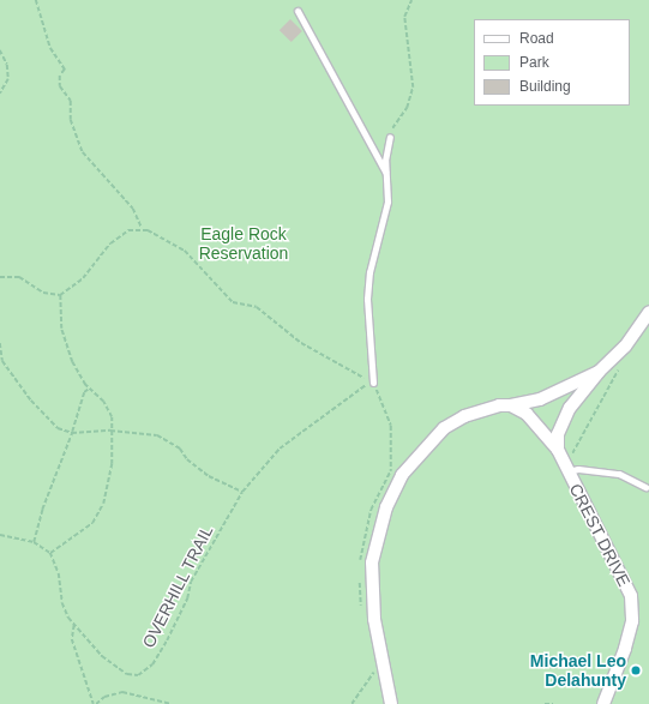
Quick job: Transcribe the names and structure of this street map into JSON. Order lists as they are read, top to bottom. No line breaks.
{"streets":{"street":["CREST DRIVE"],"path":["OVERHILL TRAIL"]},"parks":["Eagle Rock Reservation"],"places":["Michael Leo Delahunty"],"legend":["Road","Park","Building"]}
